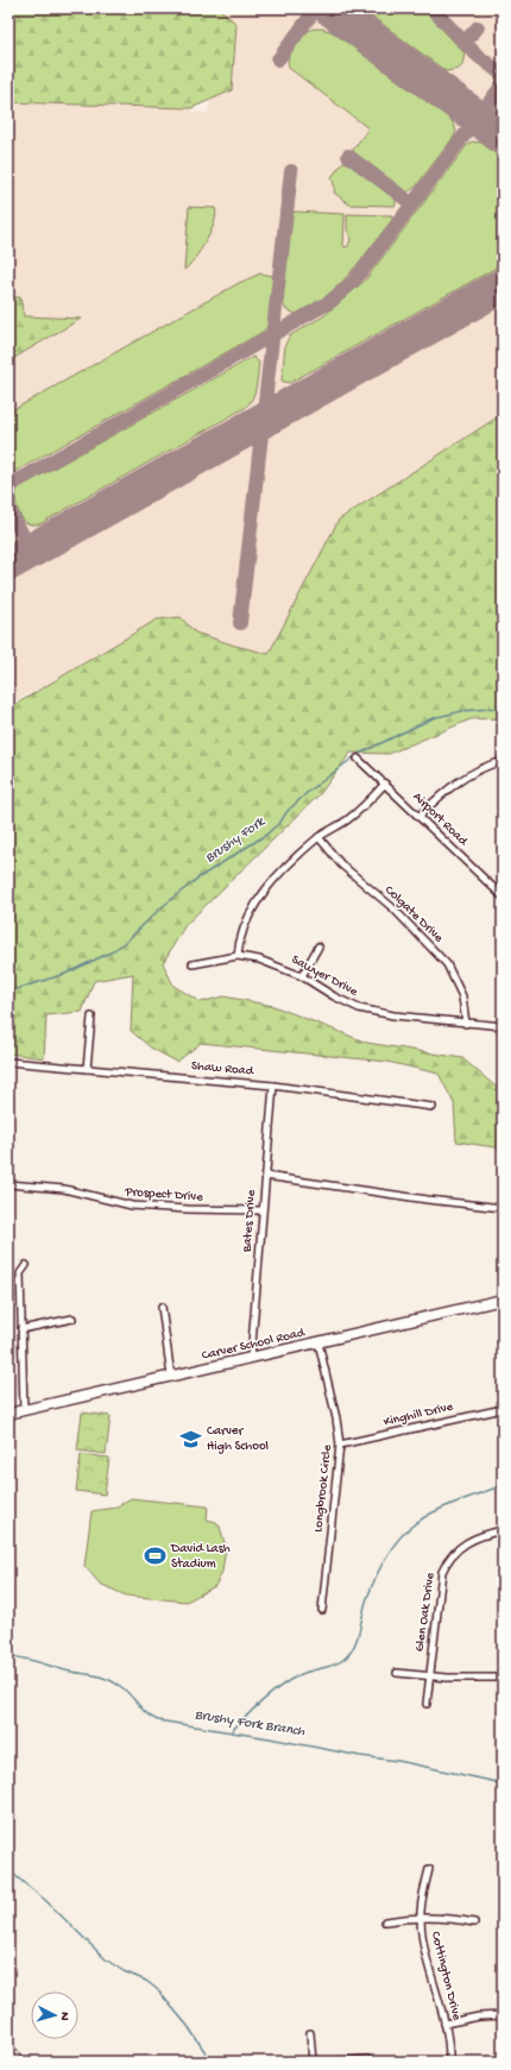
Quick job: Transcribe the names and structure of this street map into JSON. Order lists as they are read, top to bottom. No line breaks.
{"streets":{"main road":["Carver School Road"],"street":["Airport Road","Colgate Drive","Sawyer Drive","Shaw Road","Prospect Drive","Bates Drive","Kinghill Drive","Longbrook Circle","Glen Oak Drive","Cottington Drive"]},"crossings":[["Colgate Drive","Sawyer Drive"],["Shaw Road","Bates Drive"],["Prospect Drive","Bates Drive"],["Bates Drive","Carver School Road"],["Carver School Road","Longbrook Circle"],["Kinghill Drive","Longbrook Circle"]],"water":["Brushy Fork","Brushy Fork Branch"],"places":{"school or university":["Carver High School"],"sports":["David Lash Stadium"]},"north":"right"}
